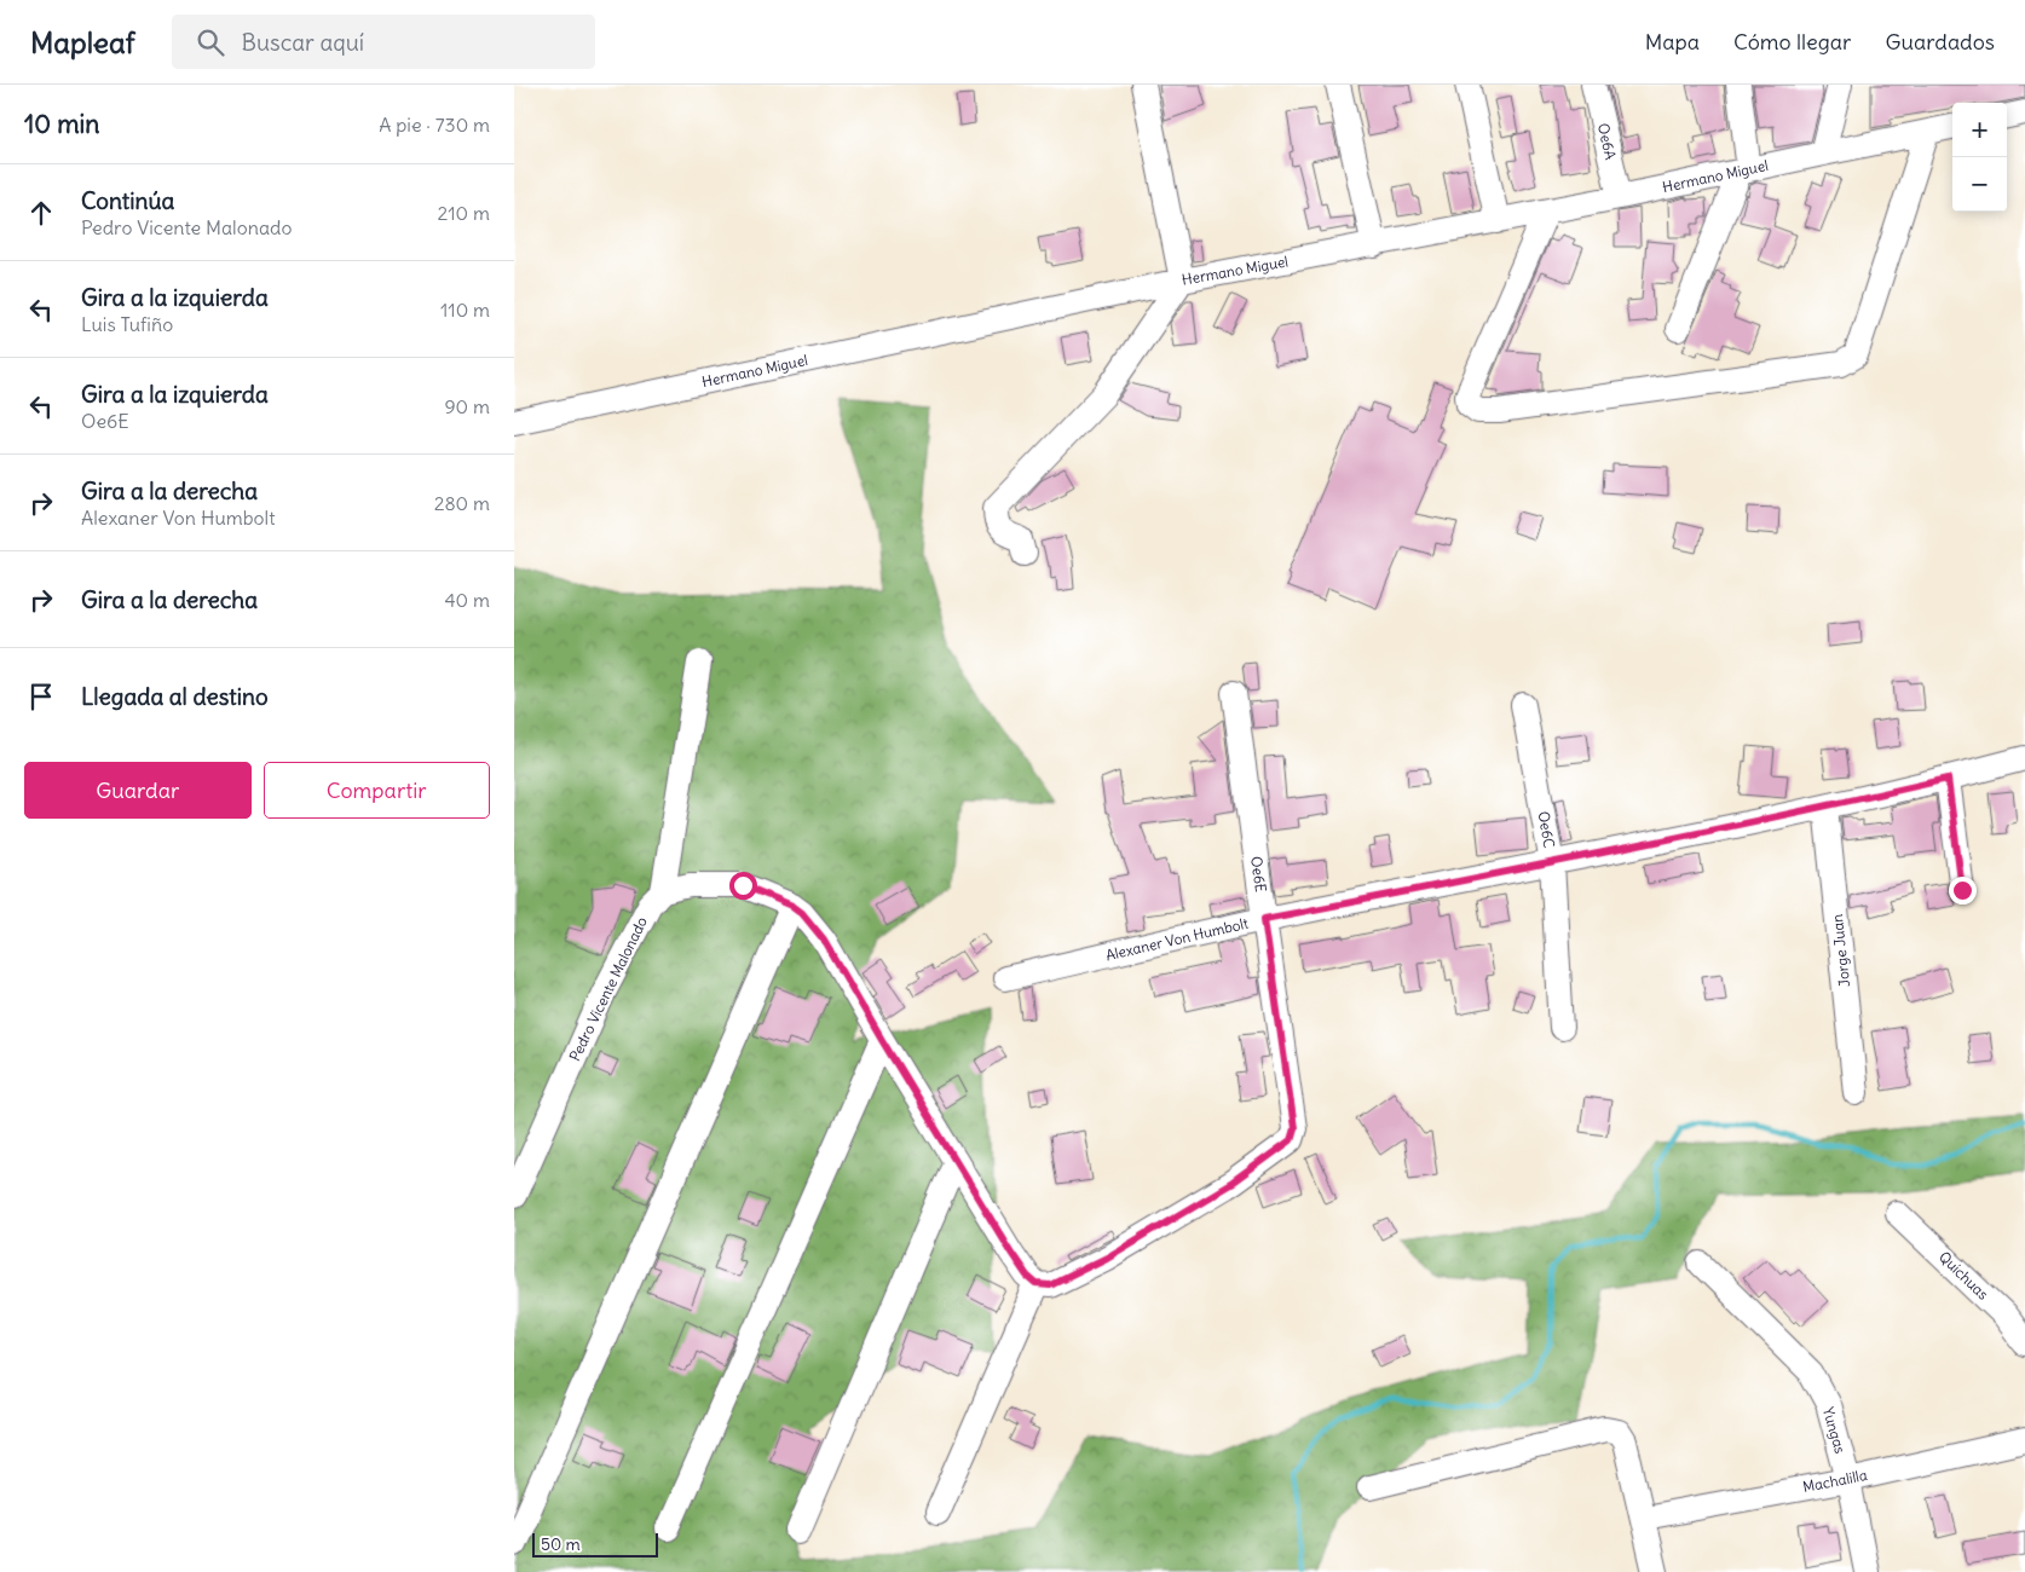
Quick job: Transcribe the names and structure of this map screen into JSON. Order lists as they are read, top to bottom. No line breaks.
{"streets":{"street":["Oe6A","Hermano Miguel","Oe6C","Oe6E","Alexaner Von Humbolt","Jorge Juan","Pedro Vicente Malonado","Quichuas","Yungas","Machalilla"]},"crossings":[["Oe6A","Hermano Miguel"],["Oe6C","Alexaner Von Humbolt"],["Oe6E","Alexaner Von Humbolt"],["Alexaner Von Humbolt","Jorge Juan"],["Yungas","Machalilla"]],"scale_bar":"50 m","page":{"header":"Mapleaf","search":"Buscar aquí","nav":["Mapa","Cómo llegar","Guardados"],"heading":["10 min","A pie · 730 m"],"map_buttons":["+","−"],"list":[["Continúa","Pedro Vicente Malonado","210 m"],["Gira a la izquierda","Luis Tufiño","110 m"],["Gira a la izquierda","Oe6E","90 m"],["Gira a la derecha","Alexaner Von Humbolt","280 m"],["Gira a la derecha","40 m"],"Llegada al destino"],"buttons":["Guardar","Compartir"],"scale":"50 m"}}
